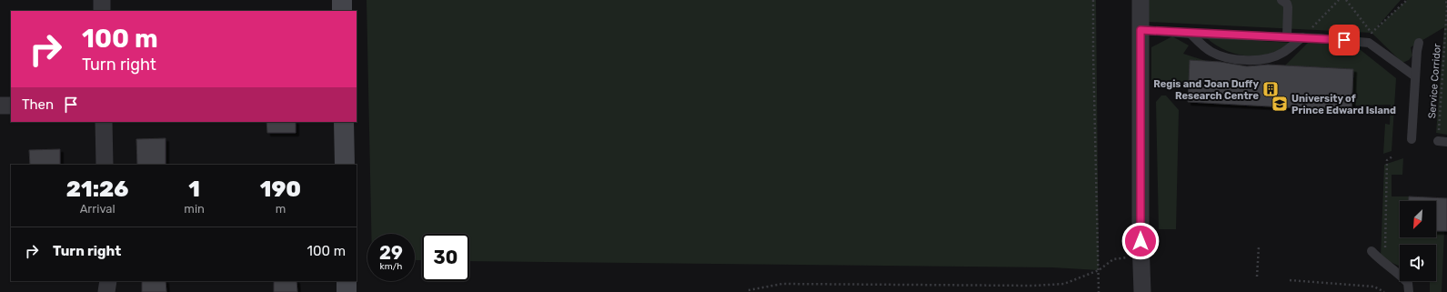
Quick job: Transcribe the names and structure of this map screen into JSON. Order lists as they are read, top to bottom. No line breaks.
{"streets":{"path":["Service Corridor"]},"places":{"building":["Regis and Joan Duffy Research Centre"],"school or university":["University of Prince Edward Island"]},"north":"bottom left","page":{"turn":["100 m","Turn right"],"then":"Then","eta":["21:26","Arrival","1","min","190","m"],"list":[{"name":"Turn right","value":"100 m"}],"speed":"29 km/h","limit":"30"}}
